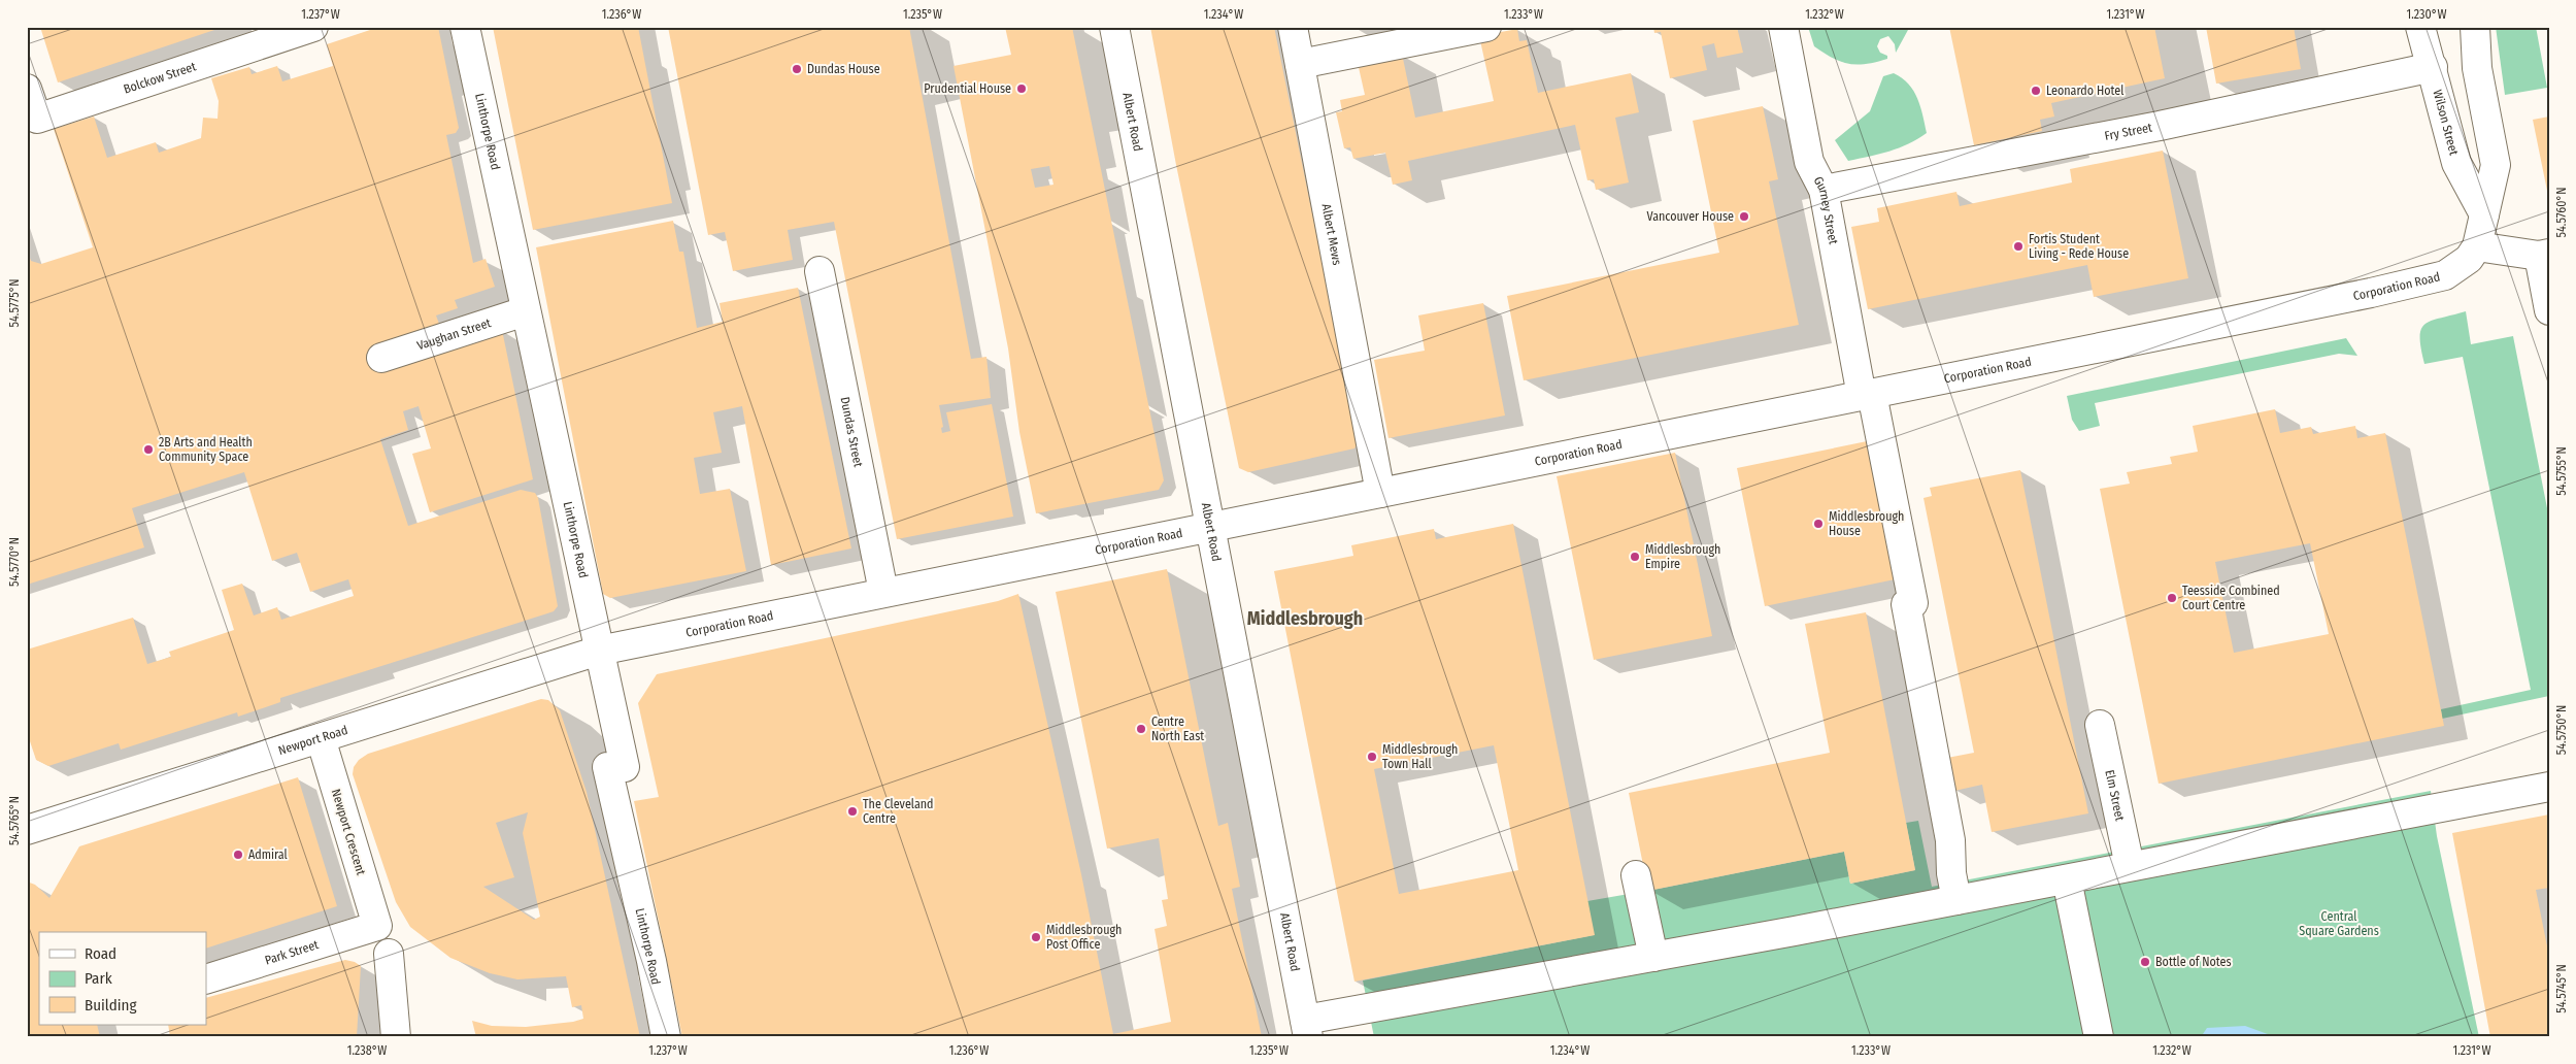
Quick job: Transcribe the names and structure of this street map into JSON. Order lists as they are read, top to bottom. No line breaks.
{"streets":{"street":["Bolckow Street","Albert Road","Wilson Street","Linthorpe Road","Fry Street","Gurney Street","Albert Mews","Corporation Road","Vaughan Street","Dundas Street","Newport Road","Elm Street","Newport Crescent","Park Street"]},"crossings":[["Albert Road","Corporation Road"],["Wilson Street","Fry Street"],["Linthorpe Road","Corporation Road"],["Linthorpe Road","Vaughan Street"],["Linthorpe Road","Newport Road"],["Fry Street","Gurney Street"],["Gurney Street","Corporation Road"],["Albert Mews","Corporation Road"],["Corporation Road","Dundas Street"],["Corporation Road","Newport Road"],["Newport Road","Newport Crescent"],["Newport Crescent","Park Street"]],"districts":["Middlesbrough"],"parks":["Central Square Gardens"],"places":["Dundas House","Prudential House","Leonardo Hotel","Vancouver House","Fortis Student Living - Rede House","2B Arts and Health Community Space","Middlesbrough House","Middlesbrough Empire","Teesside Combined Court Centre","Centre North East","Middlesbrough Town Hall","The Cleveland Centre","Admiral","Middlesbrough Post Office","Bottle of Notes"],"legend":["Road","Park","Building"],"coordinates":["1.237°W","1.236°W","1.235°W","1.234°W","1.233°W","1.232°W","1.231°W","1.230°W","54.5760°N","54.5775°N","54.5755°N","54.5770°N","54.5750°N","54.5765°N","54.5745°N","1.238°W"]}
